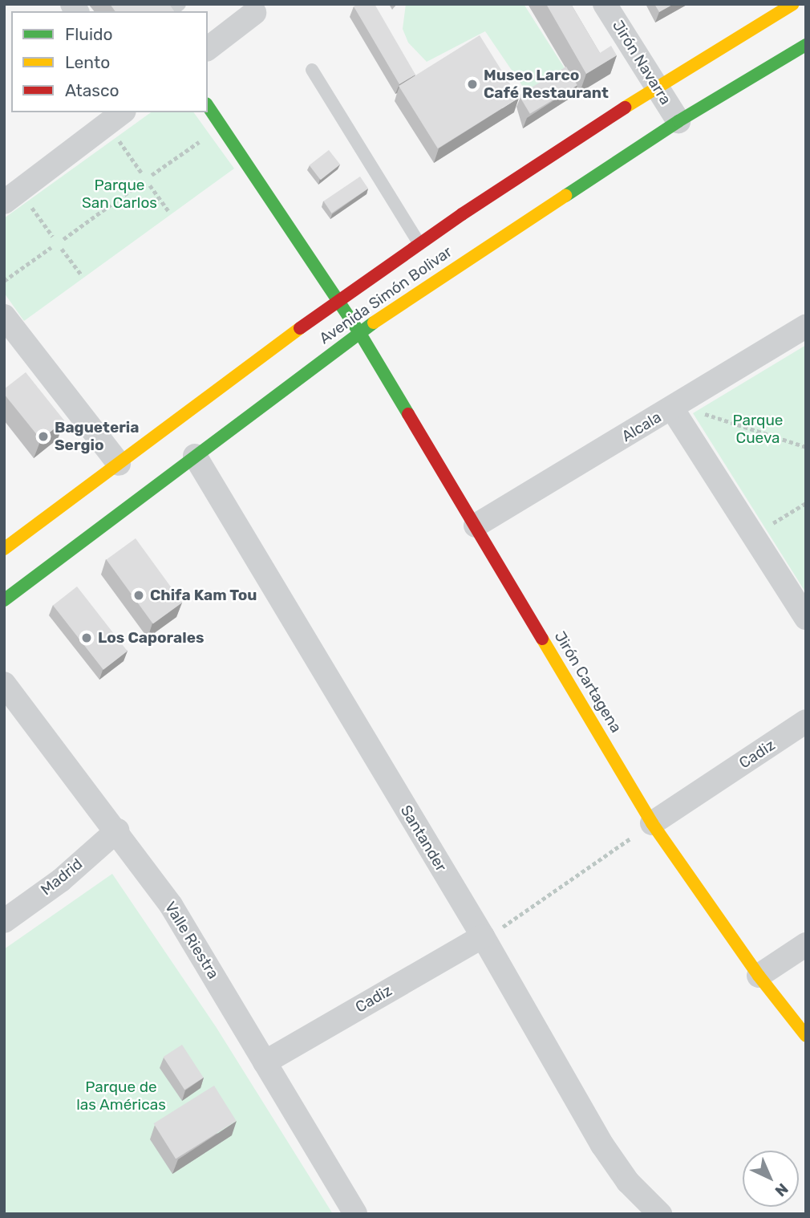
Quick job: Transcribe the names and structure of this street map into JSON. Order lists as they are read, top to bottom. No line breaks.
{"streets":{"main road":["Avenida Simón Bolivar","Jirón Cartagena"],"street":["Jirón Navarra","Alcala","Cadiz","Santander","Madrid","Valle Riestra"]},"crossings":[["Jirón Navarra","Avenida Simón Bolivar"],["Avenida Simón Bolivar","Jirón Cartagena"],["Avenida Simón Bolivar","Santander"],["Alcala","Jirón Cartagena"],["Jirón Cartagena","Cadiz"],["Cadiz","Santander"],["Cadiz","Valle Riestra"],["Madrid","Valle Riestra"]],"parks":["Parque San Carlos","Parque Cueva","Parque de las Américas"],"places":["Museo Larco Café Restaurant","Bagueteria Sergio","Chifa Kam Tou","Los Caporales"],"legend":["Fluido","Lento","Atasco"],"north":"bottom right"}
